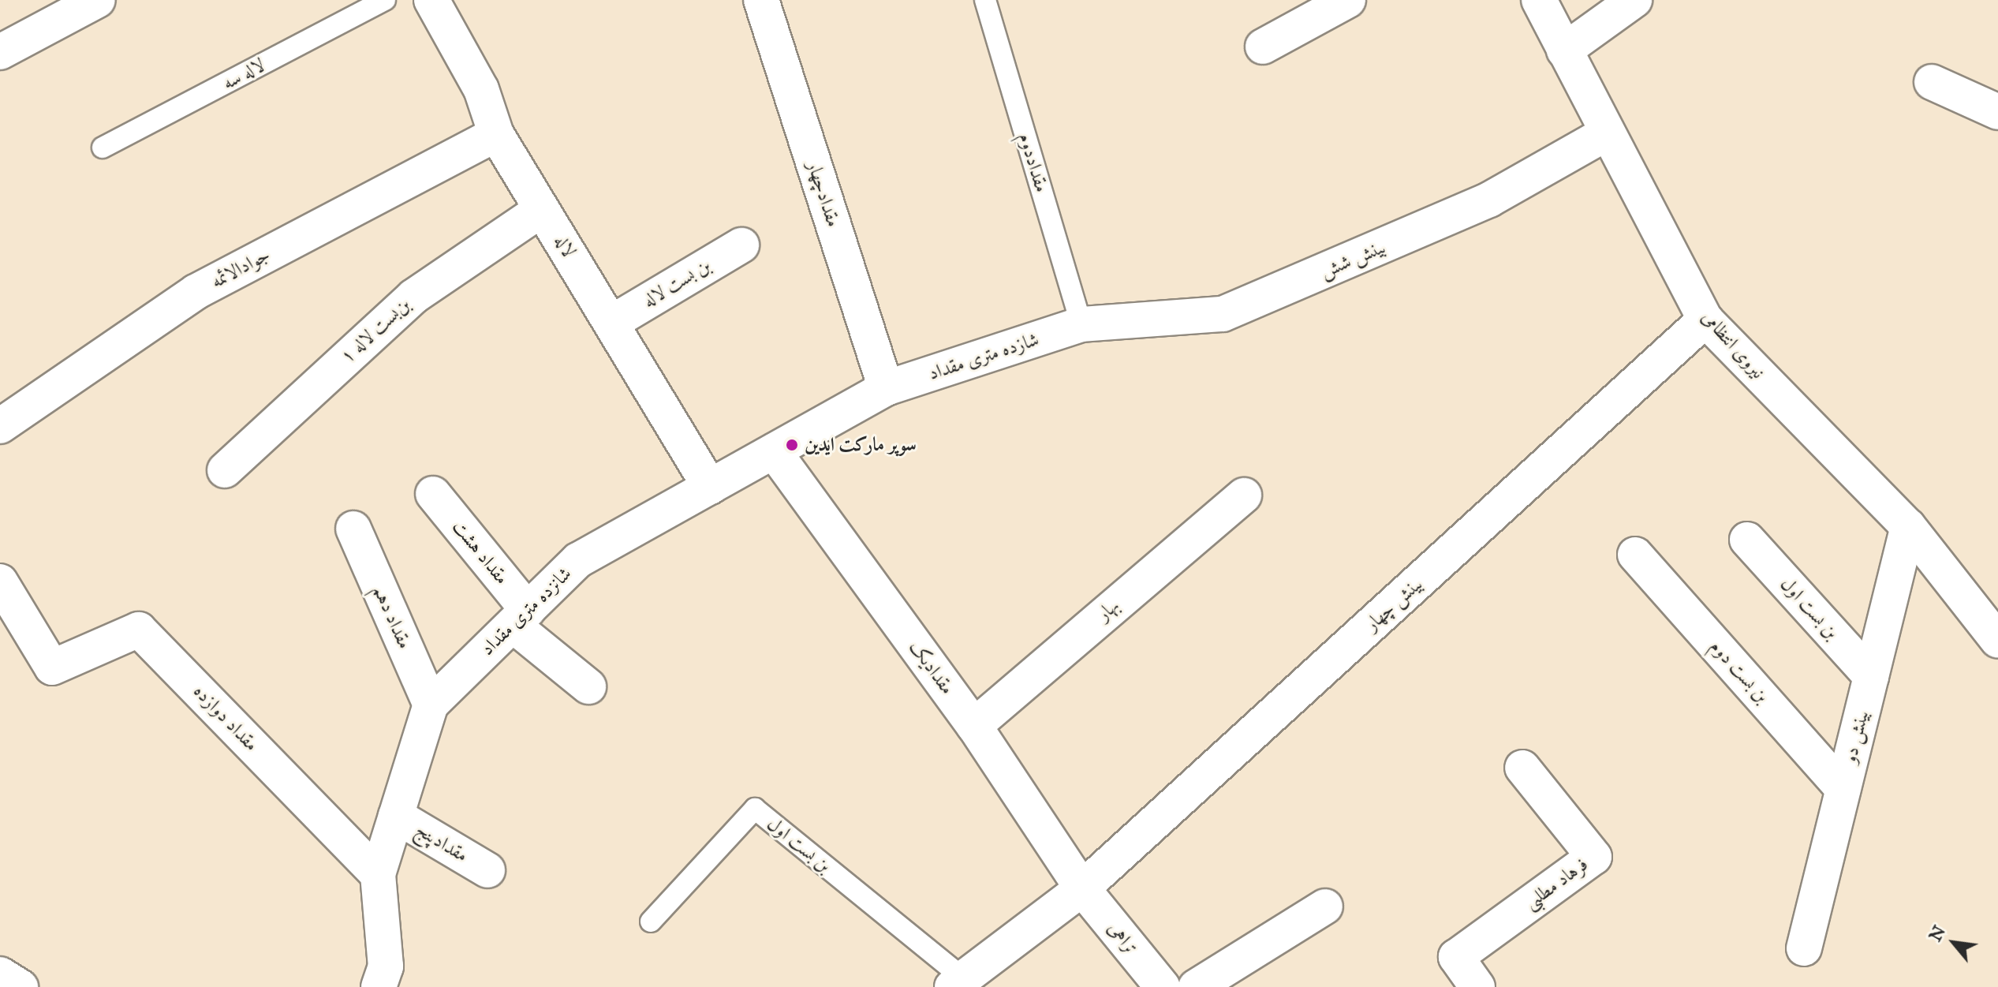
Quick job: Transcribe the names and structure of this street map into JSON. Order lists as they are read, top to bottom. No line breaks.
{"streets":{"street":["مقدادچهار","لاله","بینش شش","جوادالائمه","بن بست لاله","بن‌بست لاله ۱","نیروی انتظامی","شازده متری مقداد","مقداد هشت","بینش چهار","بن بست اول","بهار","شانزده متری مقداد","مقداد دهم","مقدادیک","بن بست دوم","مقداد دوازده","بینش دو","مقدادپنج","فرهاد مطلبی","تراهی"],"lane":["لاله سه","مقداددوم"]},"crossings":[["مقداددوم","بینش شش"],["مقداددوم","شازده متری مقداد"],["مقدادچهار","شازده متری مقداد"],["مقدادچهار","شانزده متری مقداد"],["لاله","جوادالائمه"],["لاله","بن بست لاله"],["لاله","بن‌بست لاله ۱"],["لاله","شانزده متری مقداد"],["بینش شش","نیروی انتظامی"],["بینش شش","شازده متری مقداد"],["نیروی انتظامی","بینش چهار"],["نیروی انتظامی","بینش دو"],["شازده متری مقداد","شانزده متری مقداد"],["مقداد هشت","شانزده متری مقداد"],["بینش چهار","بن بست اول"],["بینش چهار","مقدادیک"],["بینش چهار","تراهی"],["بن بست اول","بینش دو"],["بهار","مقدادیک"],["شانزده متری مقداد","مقداد دهم"],["شانزده متری مقداد","مقدادیک"],["شانزده متری مقداد","مقداد دوازده"],["شانزده متری مقداد","مقدادپنج"],["مقدادیک","تراهی"],["بن بست دوم","بینش دو"]],"places":["سوپر مارکت ایدین"],"north":"top left"}
